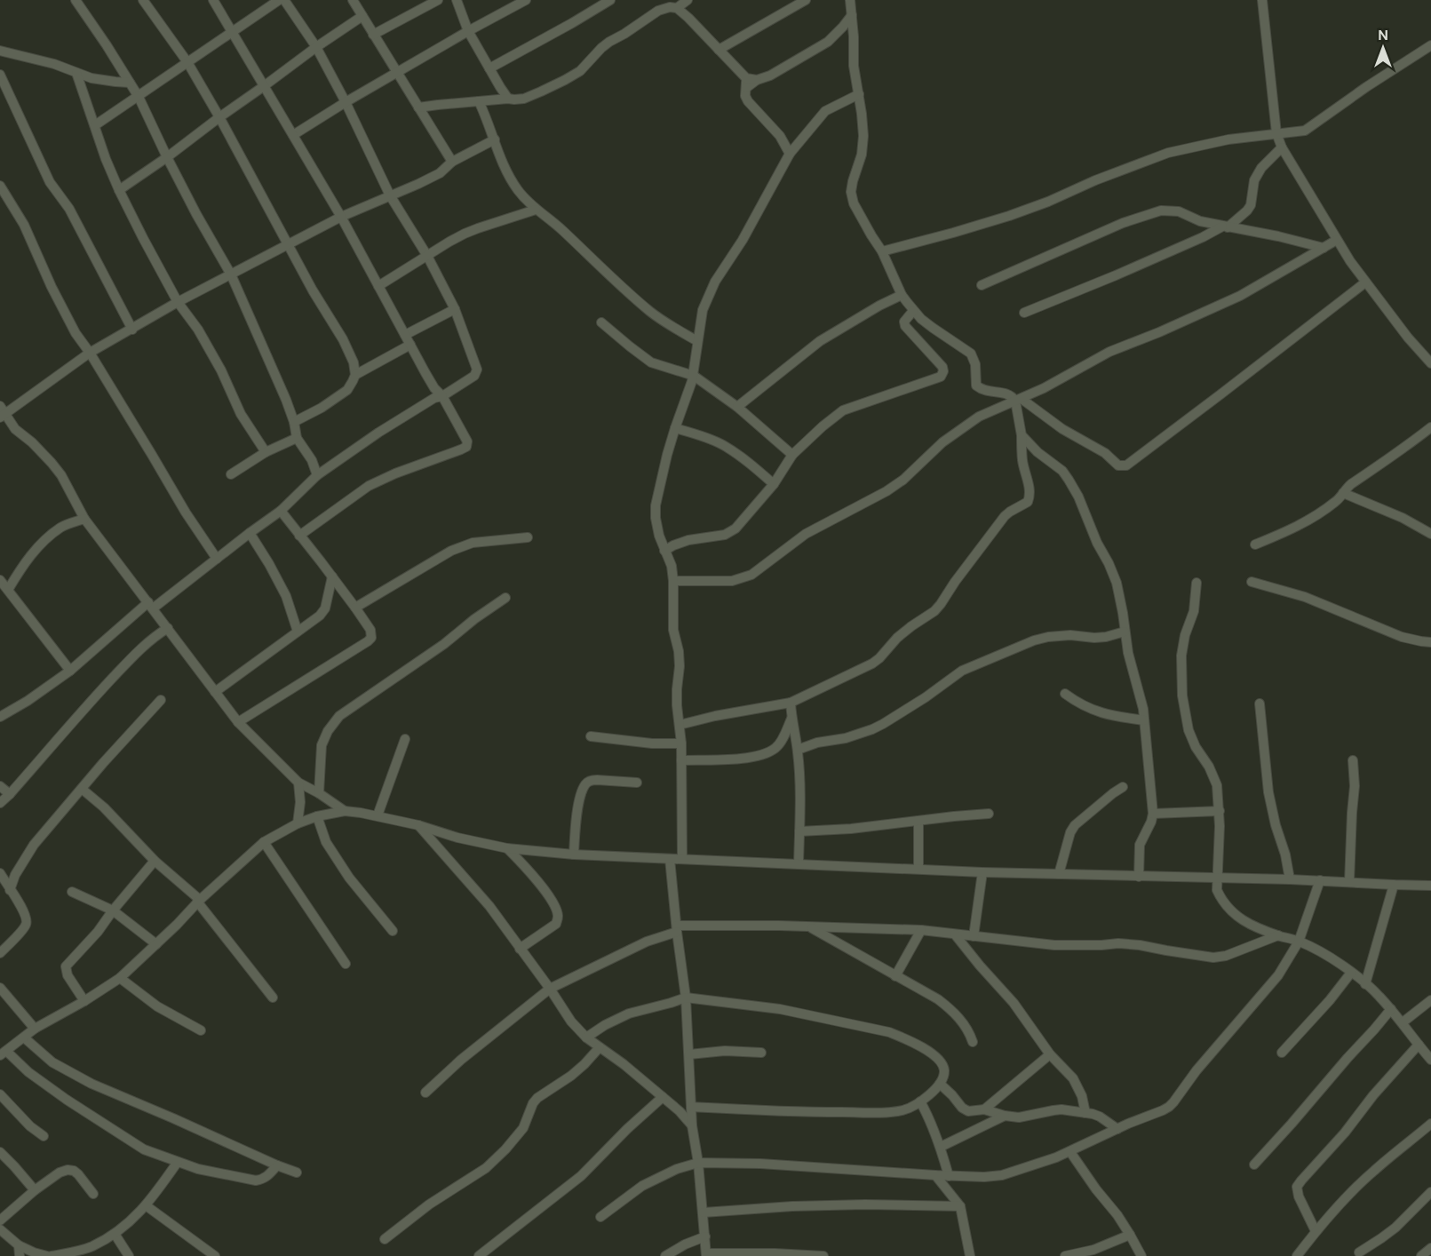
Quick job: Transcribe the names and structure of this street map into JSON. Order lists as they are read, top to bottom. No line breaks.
{"north":"top"}
